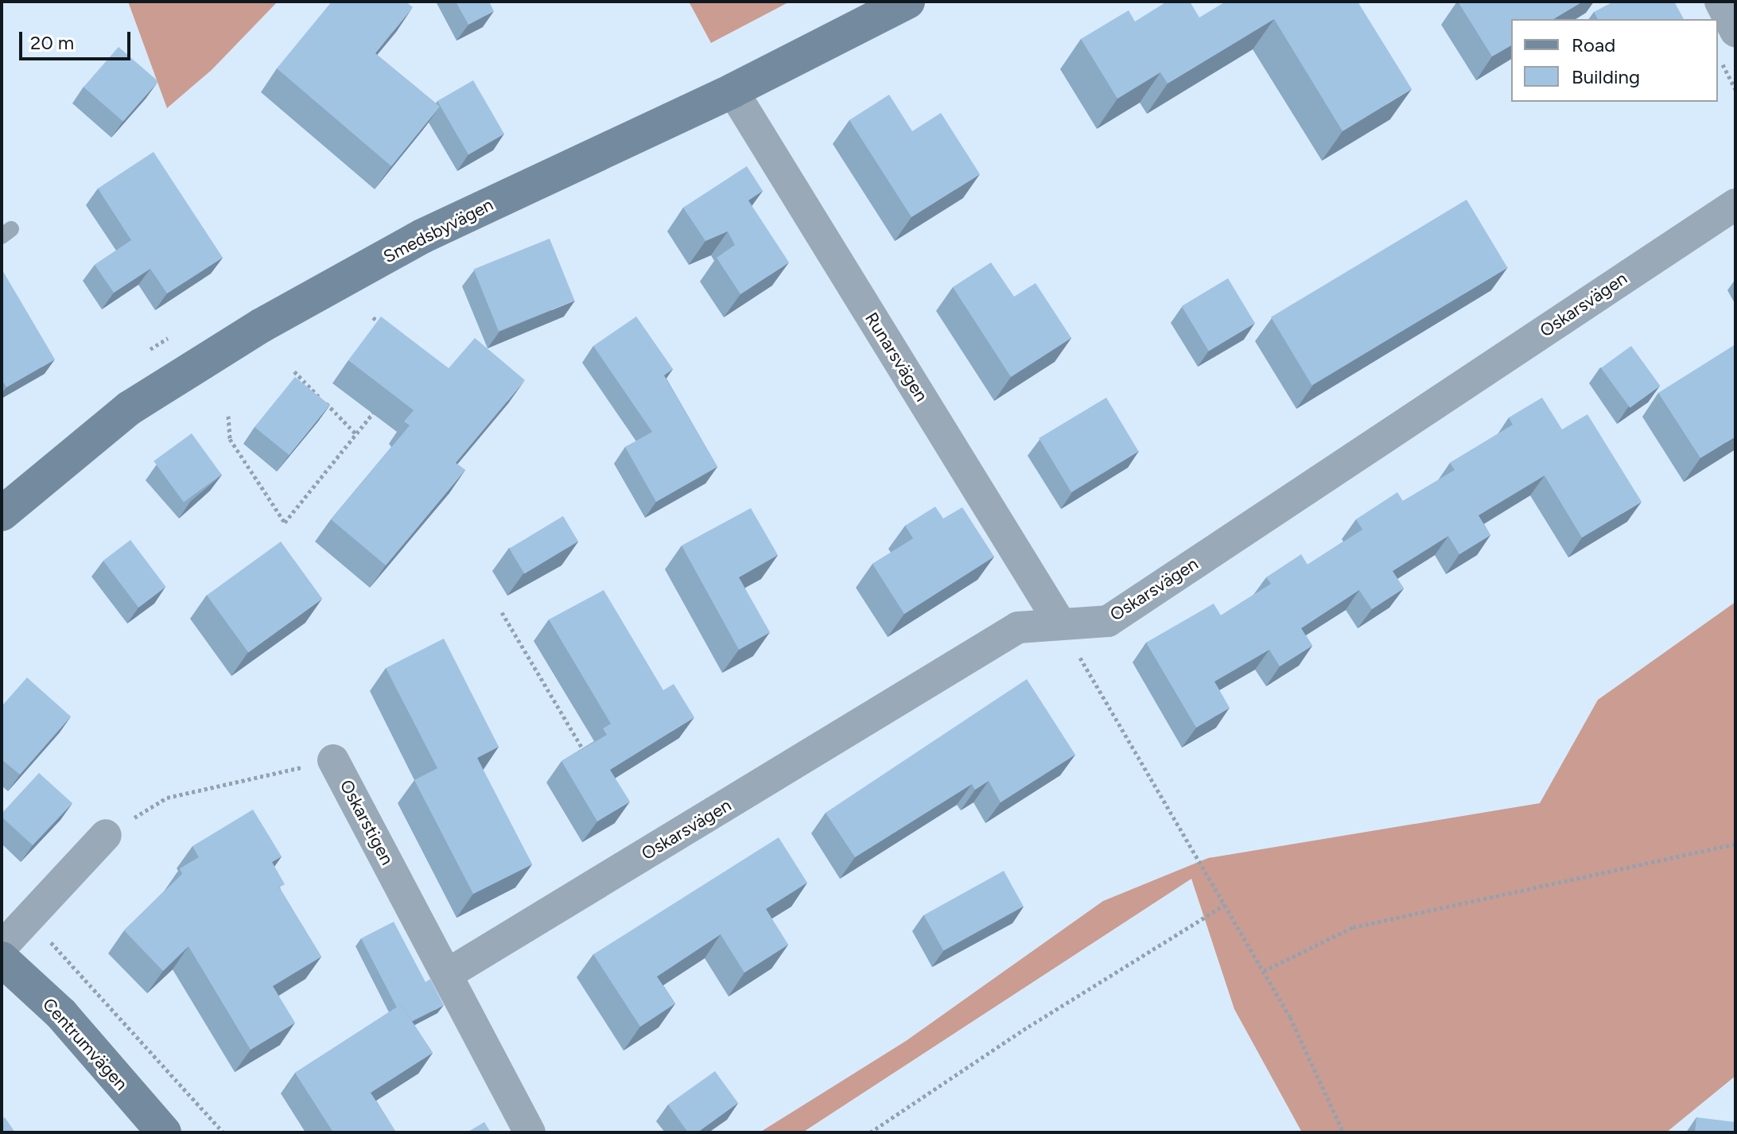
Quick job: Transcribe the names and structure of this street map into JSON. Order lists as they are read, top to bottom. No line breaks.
{"streets":{"main road":["Smedsbyvägen","Centrumvägen"],"street":["Oskarsvägen","Runarsvägen","Oskarstigen"]},"crossings":[["Smedsbyvägen","Runarsvägen"],["Oskarsvägen","Runarsvägen"],["Oskarsvägen","Oskarstigen"]],"legend":["Road","Building"],"scale_bar":"20 m"}
